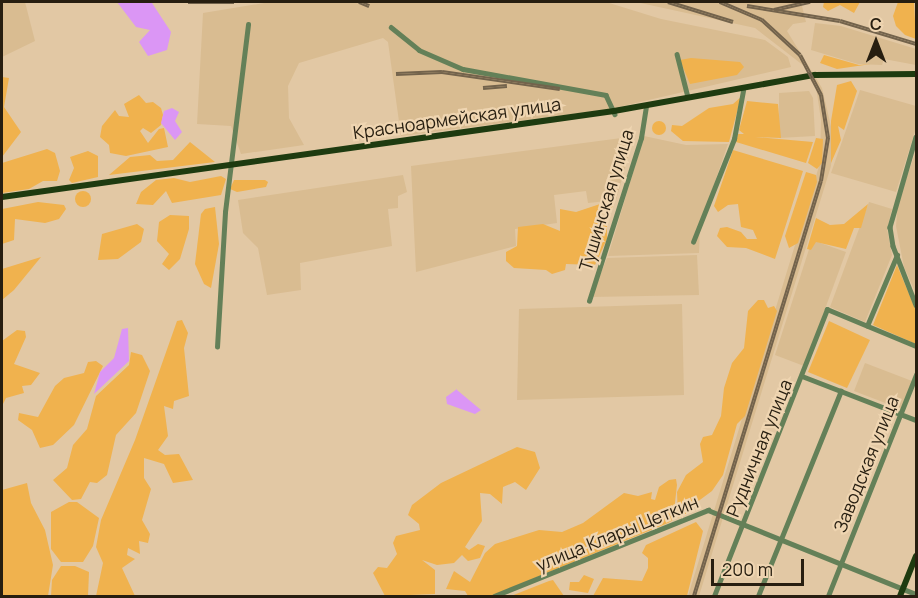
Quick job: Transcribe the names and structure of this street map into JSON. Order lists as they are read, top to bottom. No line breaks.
{"streets":{"main road":["Красноармейская улица"],"street":["Тушинская улица","Рудничная улица","Заводская улица","улица Клары Цеткин"]},"crossings":[["Красноармейская улица","Тушинская улица"],["Рудничная улица","улица Клары Цеткин"],["Заводская улица","улица Клары Цеткин"]],"scale_bar":"200 m","north":"top"}
